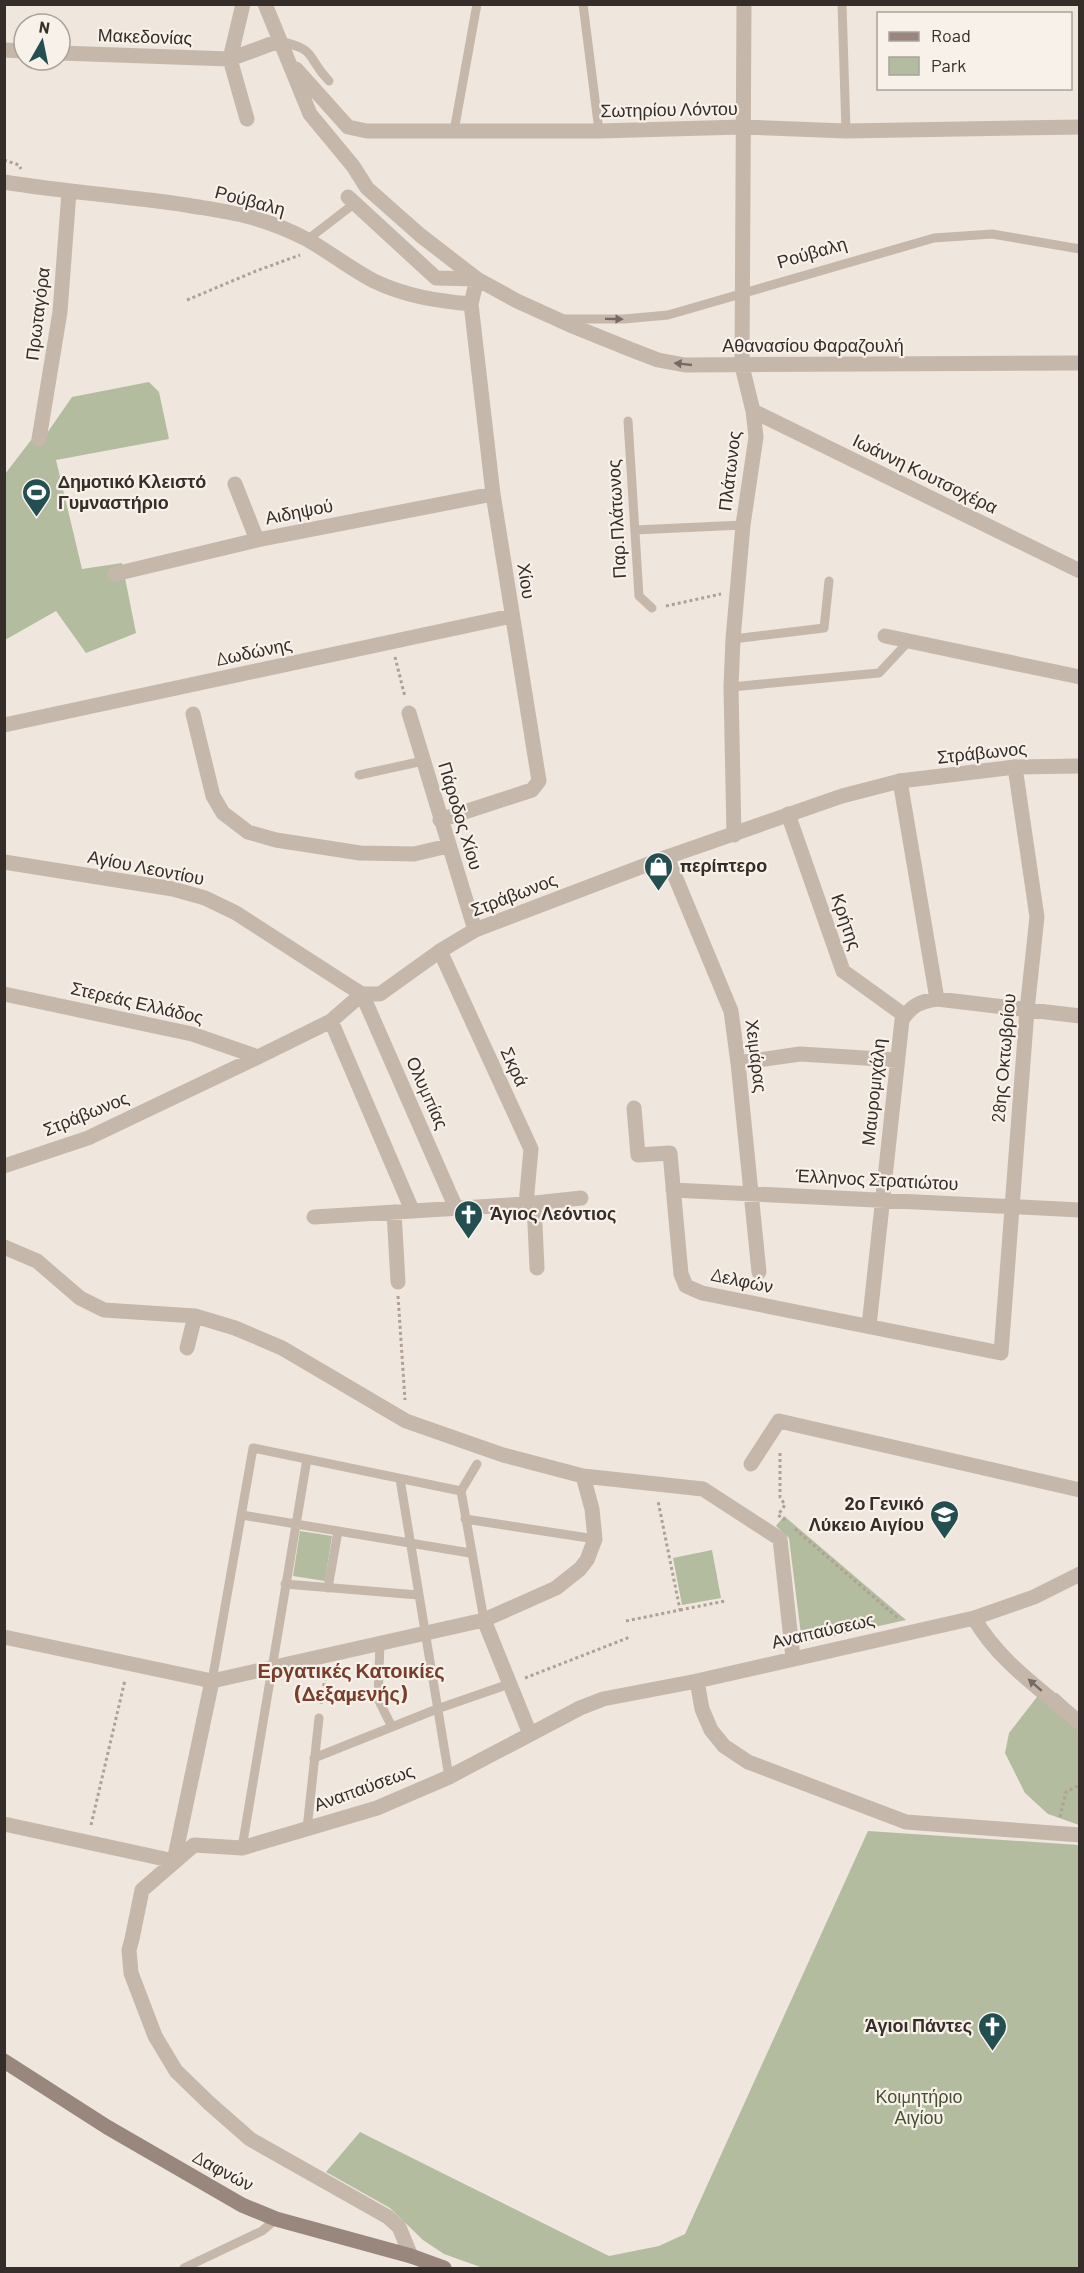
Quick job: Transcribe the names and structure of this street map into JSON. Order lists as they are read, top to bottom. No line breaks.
{"streets":{"main road":["Δαφνών"],"street":["Μακεδονίας","Σωτηρίου Λόντου","Ρούβαλη","Πρωταγόρα","Αθανασίου Φαραζουλή","Πλάτωνος","Ιωάννη Κουτσοχέρα","Αιδηψού","Χίου","Δωδώνης","Στράβωνος","Πάροδος Χίου","Αγίου Λεοντίου","Κρήτης","Στερεάς Ελλάδος","Χειμάρας","28ης Οκτωβρίου","Σκρά","Μαυρομιχάλη","Ολυμπίας","Έλληνος Στρατιώτου","Δελφών","Αναπαύσεως"],"lane":["Παρ.Πλάτωνος"]},"crossings":[["Σωτηρίου Λόντου","Πλάτωνος"],["Ρούβαλη","Πρωταγόρα"],["Ρούβαλη","Αθανασίου Φαραζουλή"],["Ρούβαλη","Πλάτωνος"],["Ρούβαλη","Χίου"],["Αθανασίου Φαραζουλή","Πλάτωνος"],["Αθανασίου Φαραζουλή","Χίου"],["Πλάτωνος","Ιωάννη Κουτσοχέρα"],["Πλάτωνος","Στράβωνος"],["Αιδηψού","Χίου"],["Χίου","Δωδώνης"],["Χίου","Πάροδος Χίου"],["Στράβωνος","Πάροδος Χίου"],["Στράβωνος","Αγίου Λεοντίου"],["Στράβωνος","Κρήτης"],["Στράβωνος","Στερεάς Ελλάδος"],["Στράβωνος","Χειμάρας"],["Στράβωνος","28ης Οκτωβρίου"],["Στράβωνος","Σκρά"],["Στράβωνος","Ολυμπίας"],["Αγίου Λεοντίου","Ολυμπίας"],["Κρήτης","Μαυρομιχάλη"],["Χειμάρας","Έλληνος Στρατιώτου"],["28ης Οκτωβρίου","Έλληνος Στρατιώτου"],["28ης Οκτωβρίου","Δελφών"],["Μαυρομιχάλη","Έλληνος Στρατιώτου"],["Μαυρομιχάλη","Δελφών"],["Έλληνος Στρατιώτου","Δελφών"],["Αναπαύσεως","Δαφνών"]],"districts":["Εργατικές Κατοικίες (Δεξαμενής)"],"parks":["Κοιμητήριο Αιγίου"],"places":{"sports":["Δημοτικό Κλειστό Γυμναστήριο"],"shop":["περίπτερο"],"church":["Άγιος Λεόντιος","Άγιοι Πάντες"],"school or university":["2ο Γενικό Λύκειο Αιγίου"]},"legend":["Road","Park"],"north":"top"}
